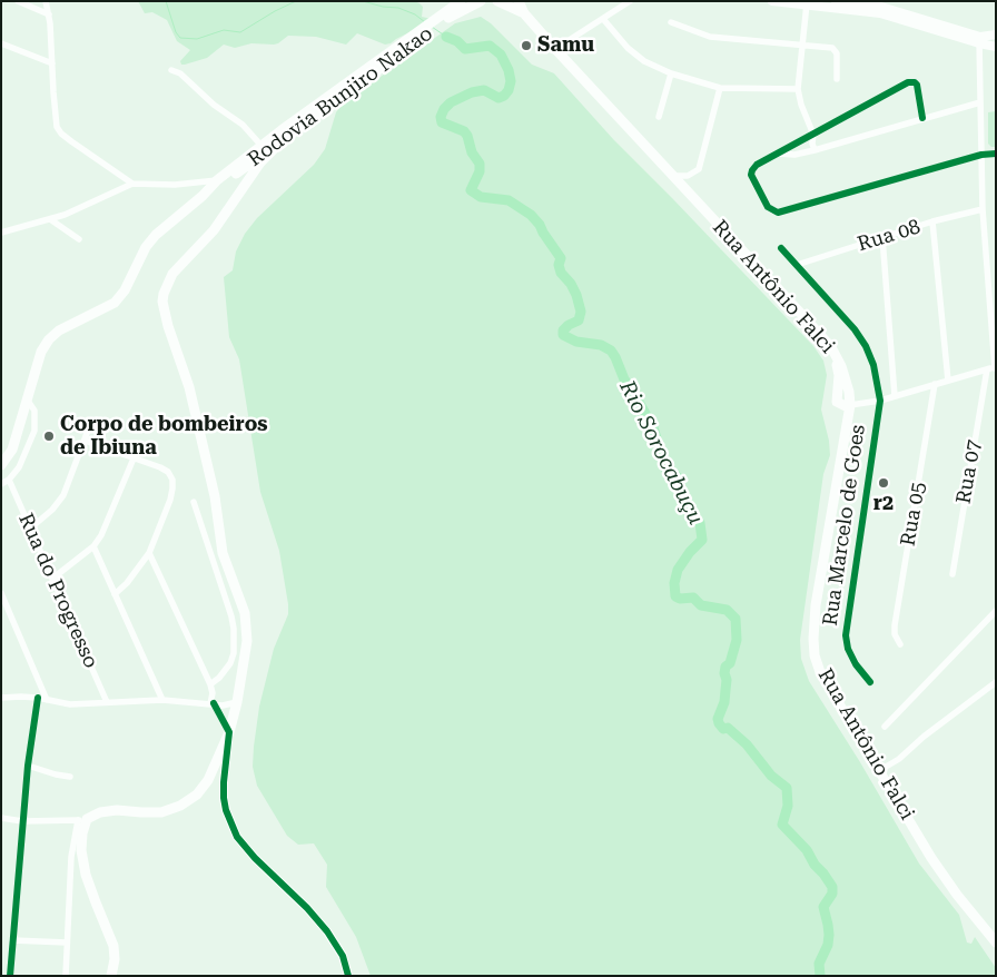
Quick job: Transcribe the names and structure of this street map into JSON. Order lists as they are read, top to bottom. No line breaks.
{"streets":{"main road":["Rodovia Bunjiro Nakao","Rua Antônio Falci"],"street":["Rua 08","Rua 07","Rua 05","Rua Marcelo de Goes","Rua do Progresso"]},"crossings":[["Rua 08","Rua 07"],["Rua 08","Rua Marcelo de Goes"]],"water":["Rio Sorocabuçu"],"places":["Samu","Corpo de bombeiros de Ibiuna","r2"]}
